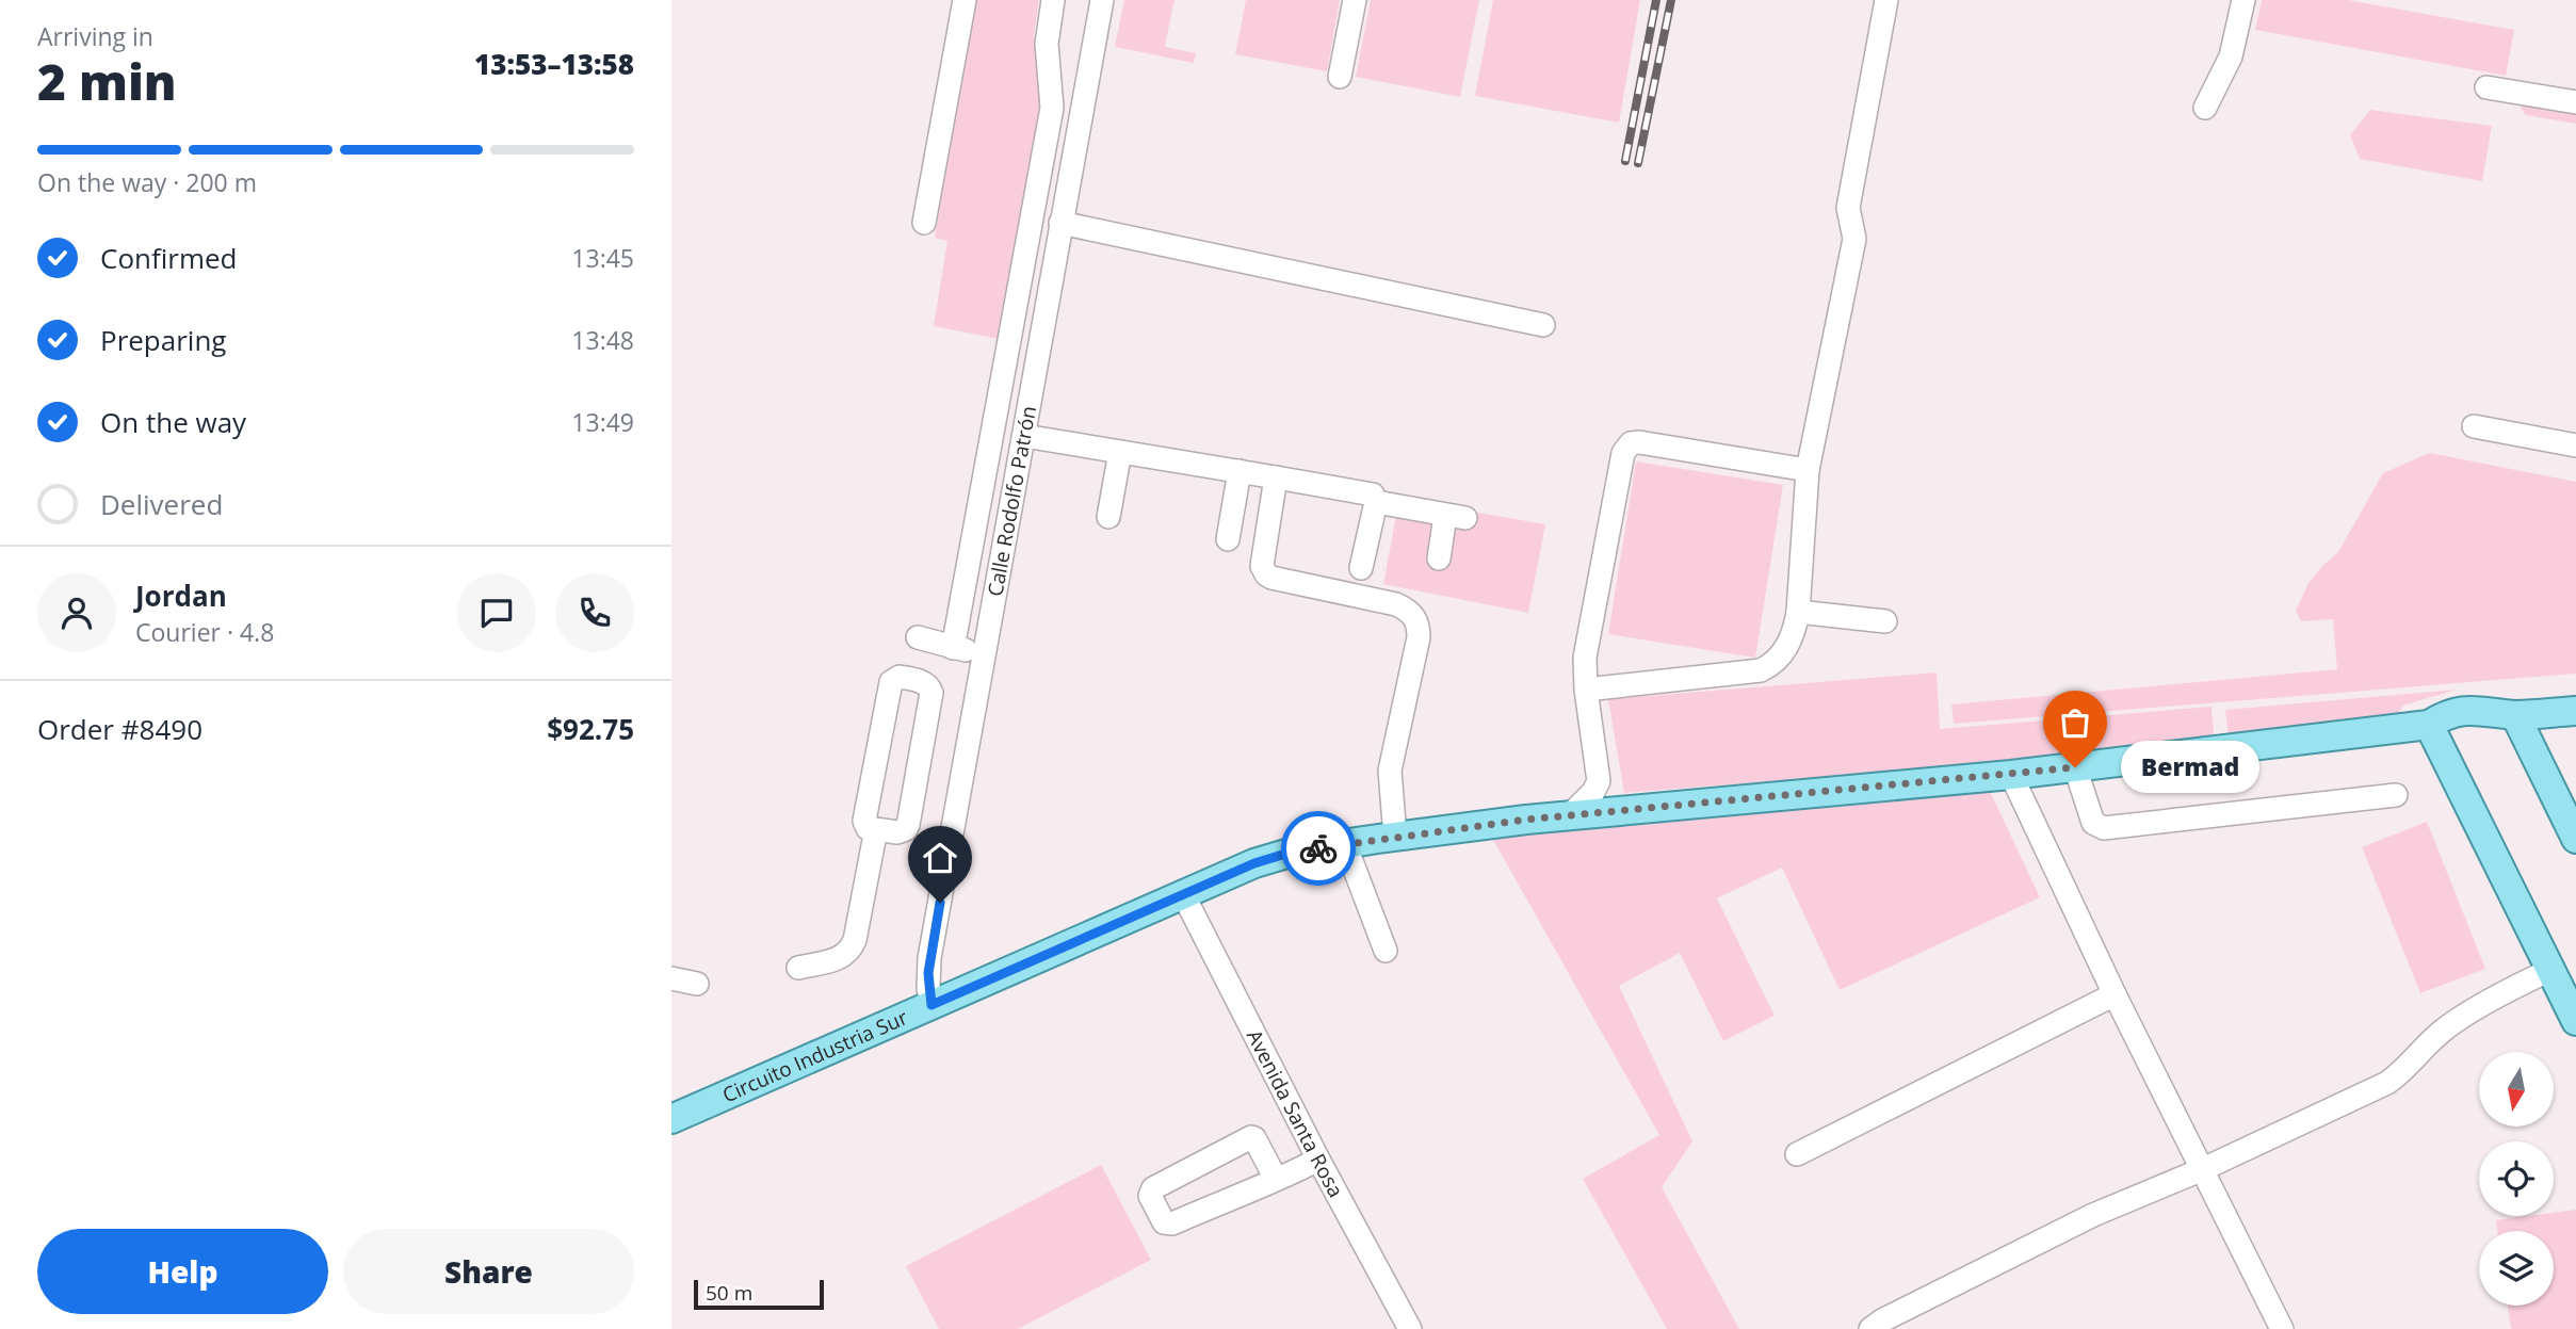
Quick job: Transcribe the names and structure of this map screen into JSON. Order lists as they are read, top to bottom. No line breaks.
{"streets":{"main road":["Circuito Industria Sur"],"street":["Calle Rodolfo Patrón","Avenida Santa Rosa"]},"crossings":[["Calle Rodolfo Patrón","Circuito Industria Sur"],["Circuito Industria Sur","Avenida Santa Rosa"]],"places":["Bermad"],"scale_bar":"50 m","north":"bottom","page":{"heading":["2 min","Arriving in","13:53–13:58"],"panel":["Jordan","Courier · 4.8","Order #8490","$92.75"],"bar":"On the way · 200 m","list":[["Confirmed","13:45"],["Preparing","13:48"],["On the way","13:49"],"Delivered"],"bubble":"Bermad","buttons":["Help","Share"],"scale":"50 m"}}
